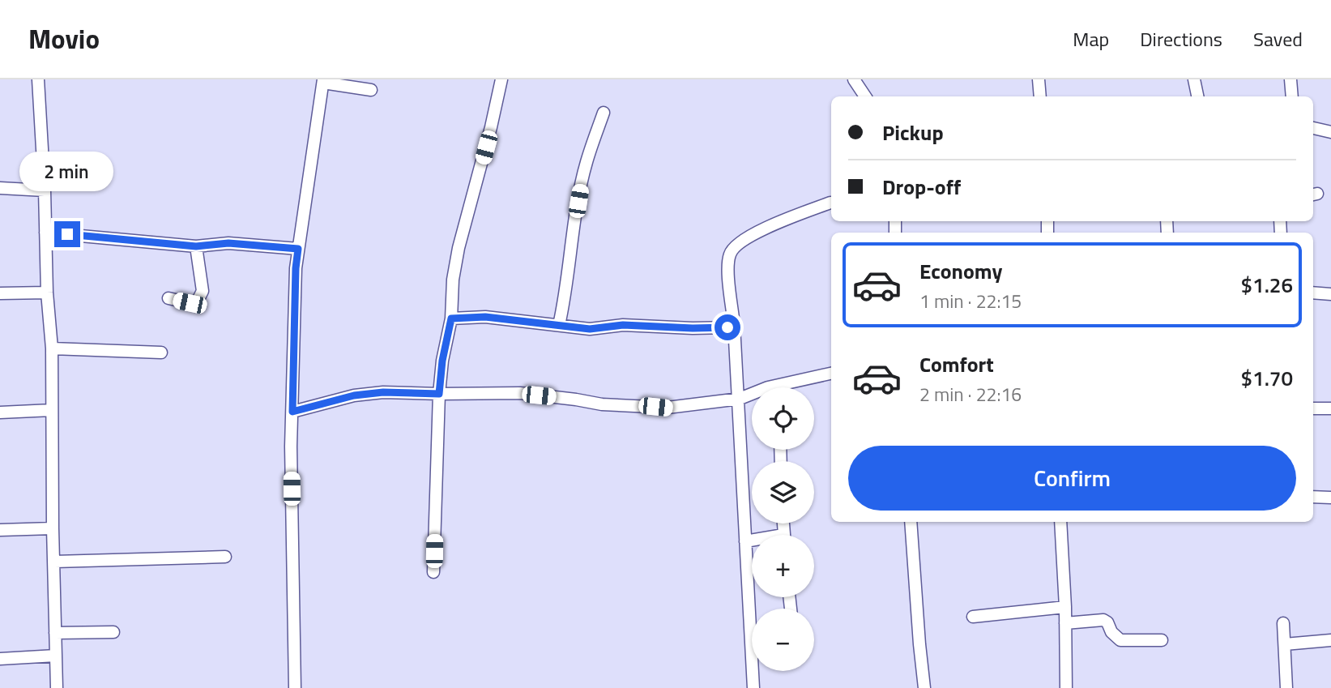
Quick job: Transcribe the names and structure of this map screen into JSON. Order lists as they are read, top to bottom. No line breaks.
{"page":{"header":"Movio","nav":["Map","Directions","Saved"],"banner":["Pickup","Drop-off"],"bubble":"2 min","list":[{"name":"Economy","note":"1 min · 22:15","value":"$1.26"},{"name":"Comfort","note":"2 min · 22:16","value":"$1.70"}],"map_buttons":["+","−"],"buttons":"Confirm"}}
